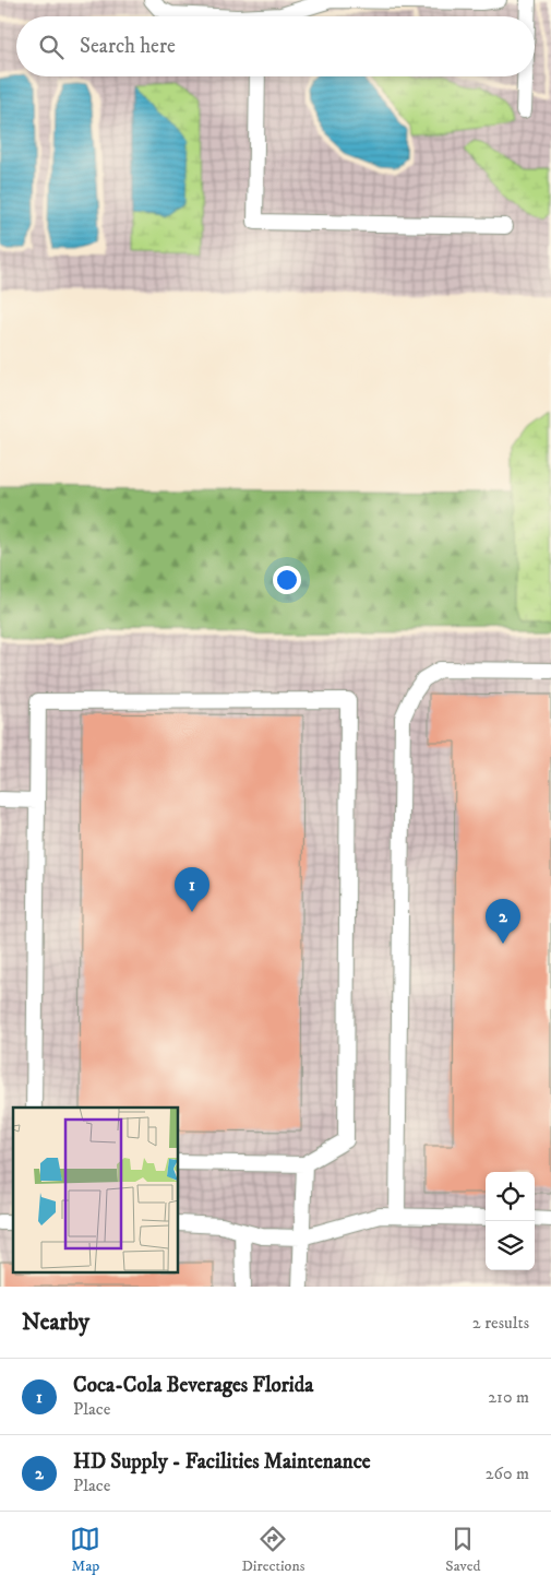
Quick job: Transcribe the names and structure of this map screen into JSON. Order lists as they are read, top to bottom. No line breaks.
{"page":{"search":"Search here","pins":["1","2"],"heading":["Nearby","2 results"],"list":[{"mark":"1","name":"Coca-Cola Beverages Florida","note":"Place","value":"210 m"},{"mark":"2","name":"HD Supply - Facilities Maintenance","note":"Place","value":"260 m"}],"nav":["Map","Directions","Saved"]}}
